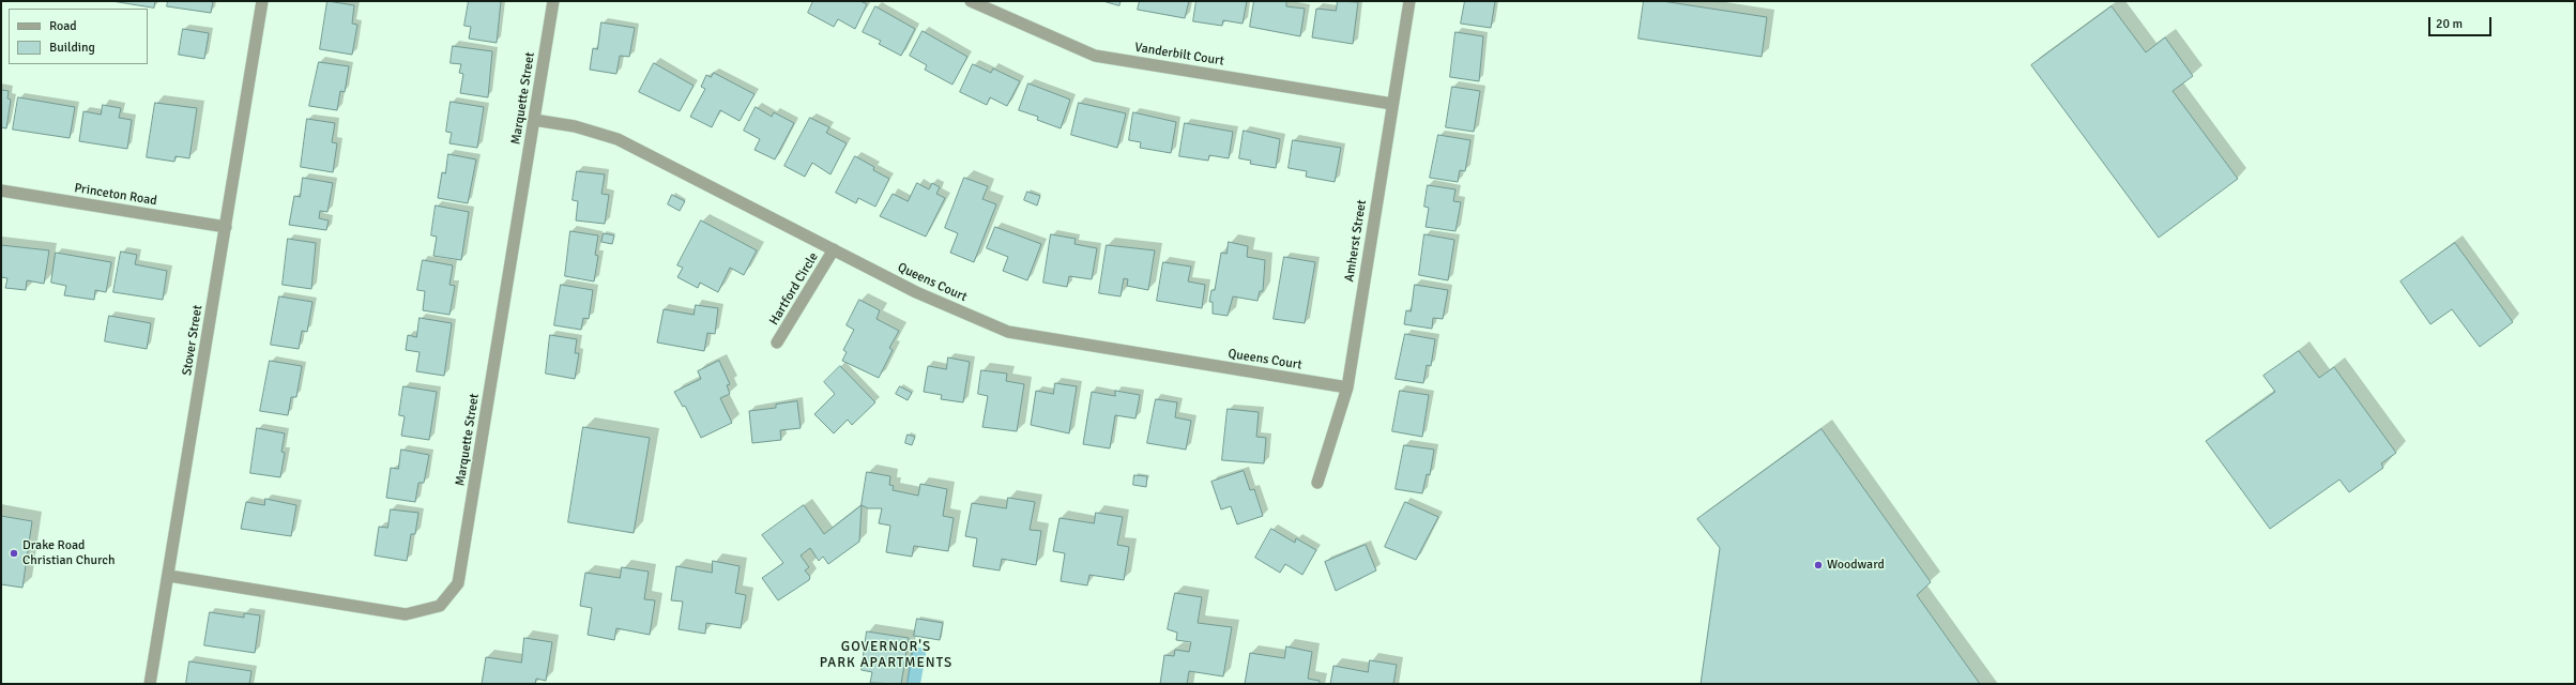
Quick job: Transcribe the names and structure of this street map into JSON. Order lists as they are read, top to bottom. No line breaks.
{"streets":{"street":["Vanderbilt Court","Marquette Street","Princeton Road","Amherst Street","Queens Court","Hartford Circle","Stover Street"]},"crossings":[["Vanderbilt Court","Amherst Street"],["Marquette Street","Queens Court"],["Marquette Street","Stover Street"],["Princeton Road","Stover Street"],["Amherst Street","Queens Court"],["Queens Court","Hartford Circle"]],"districts":["GOVERNOR'S PARK APARTMENTS"],"places":["Drake Road Christian Church","Woodward"],"legend":["Road","Building"],"scale_bar":"20 m"}
